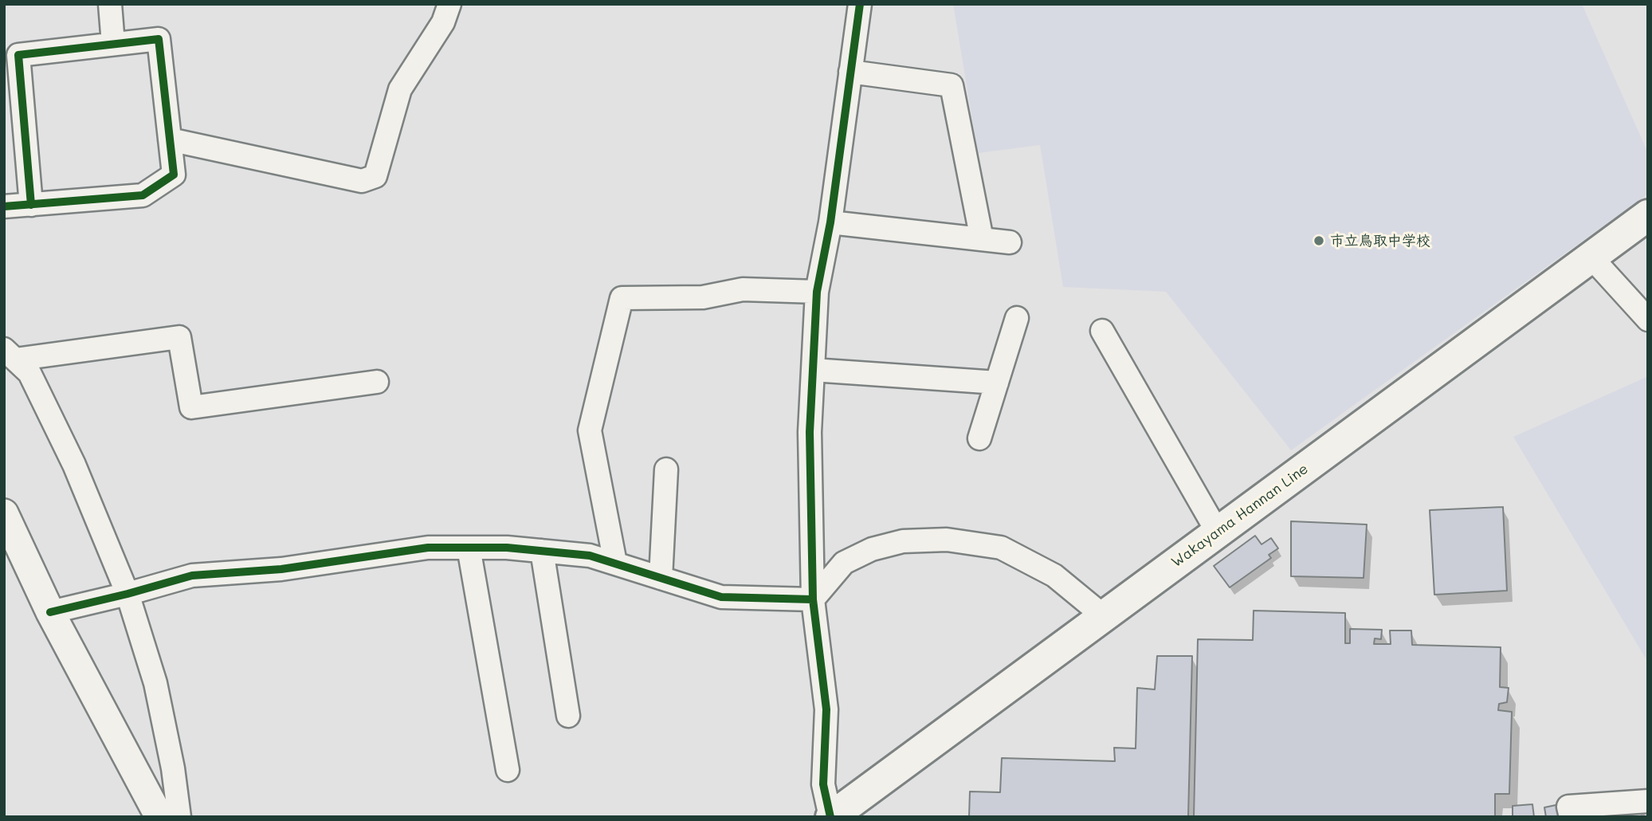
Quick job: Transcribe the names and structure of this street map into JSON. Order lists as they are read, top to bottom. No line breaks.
{"streets":{"main road":["Wakayama Hannan Line"]},"places":["市立鳥取中学校"]}
